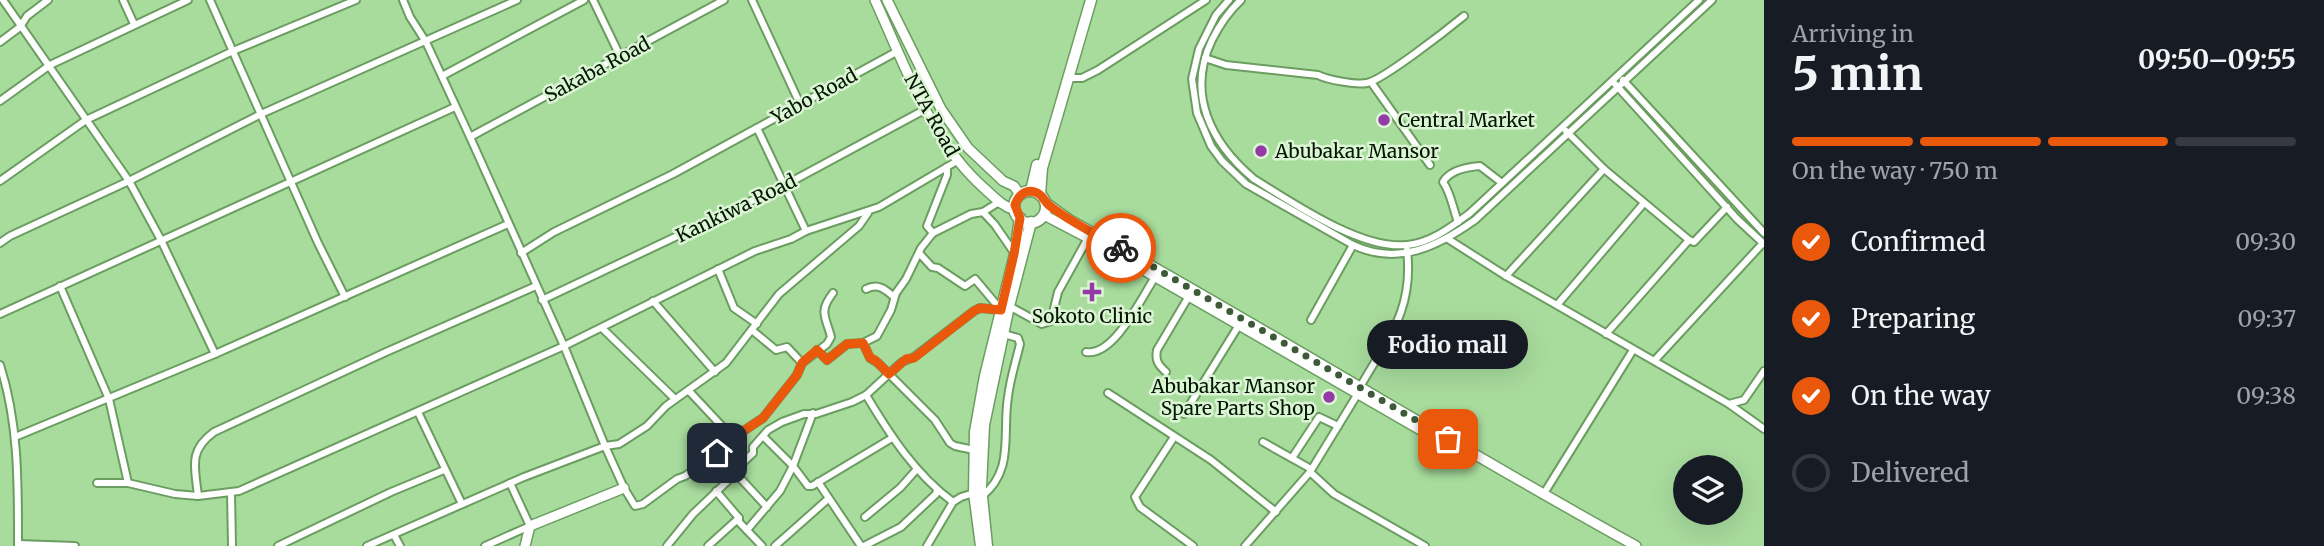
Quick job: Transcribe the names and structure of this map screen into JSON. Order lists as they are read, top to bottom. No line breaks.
{"streets":{"main road":["NTA Road"],"street":["Sakaba Road","Yabo Road","Kankiwa Road"]},"crossings":[["Yabo Road","NTA Road"],["Yabo Road","Kankiwa Road"],["NTA Road","Kankiwa Road"]],"places":{"other":["Central Market","Abubakar Mansor","Abubakar Mansor Spare Parts Shop","Fodio mall"],"health":["Sokoto Clinic"]},"page":{"heading":["5 min","Arriving in","09:50–09:55"],"bar":"On the way · 750 m","list":[["Confirmed","09:30"],["Preparing","09:37"],["On the way","09:38"],"Delivered"],"bubble":"Fodio mall"}}
